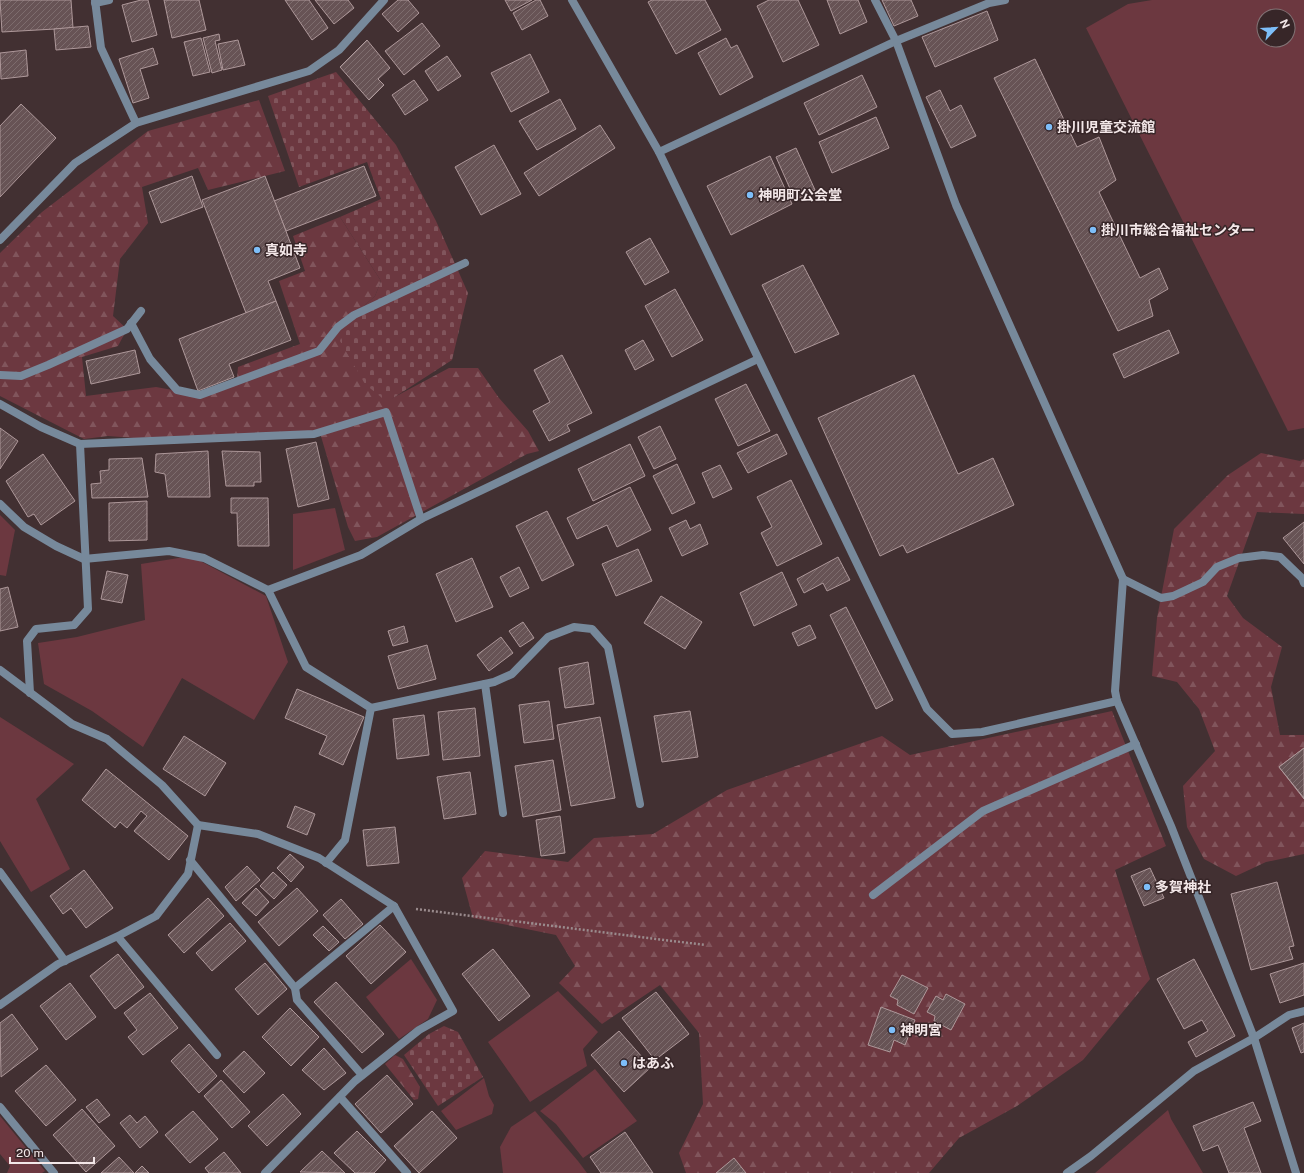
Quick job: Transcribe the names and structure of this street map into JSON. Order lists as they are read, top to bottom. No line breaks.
{"places":["掛川児童交流館","神明町公会堂","掛川市総合福祉センター","真如寺","多賀神社","神明宮","はあふ"],"scale_bar":"20 m","north":"top right"}
